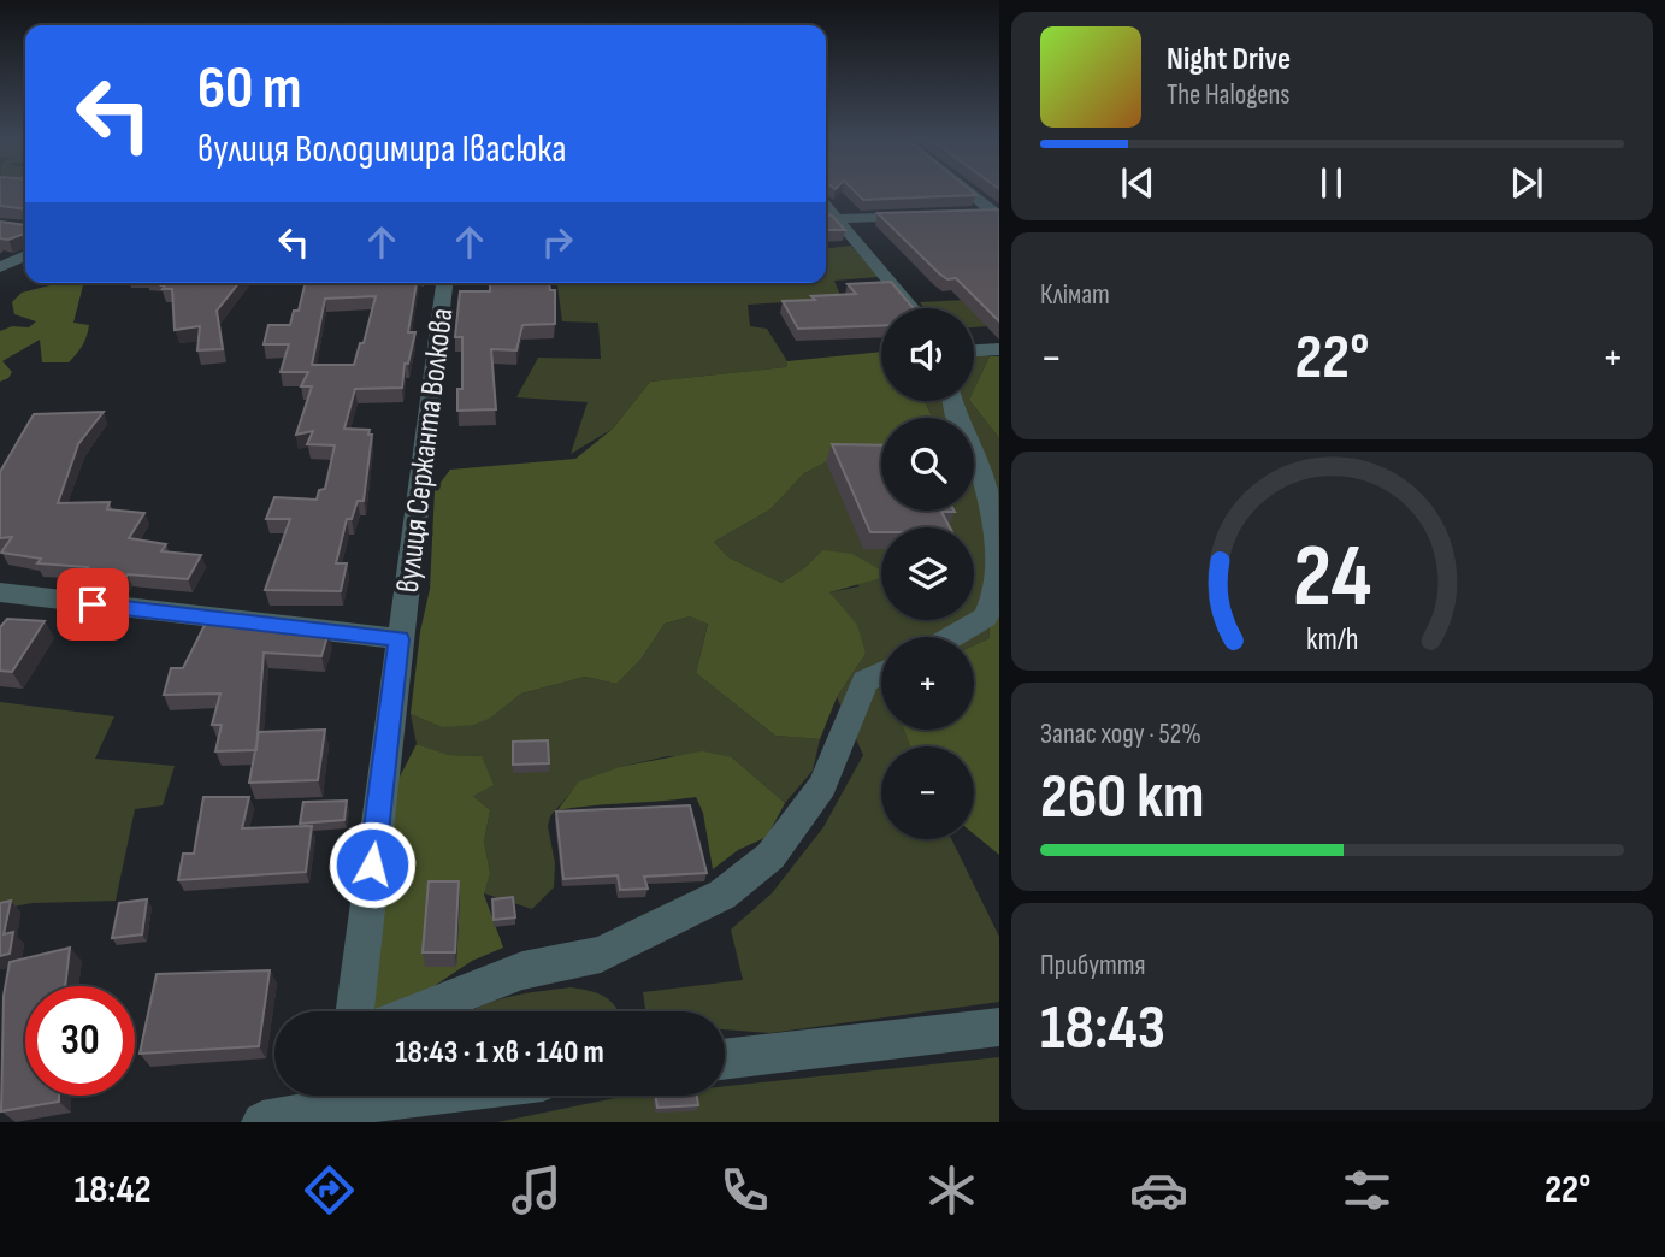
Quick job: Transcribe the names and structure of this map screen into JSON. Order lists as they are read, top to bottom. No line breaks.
{"streets":{"street":["вулиця Сержанта Волкова"]},"page":{"turn":["60 m","вулиця Володимира Івасюка"],"song":["Night Drive","The Halogens"],"tile":["Клімат",["Запас ходу · 52%","260 km"],["Прибуття","18:43"]],"map_buttons":["+","−"],"heat":["−","22°","+"],"limit":"30","trip":"18:43 · 1 хв · 140 m","tabs":["18:42","22°"],"gauge":["24","km/h"]}}
